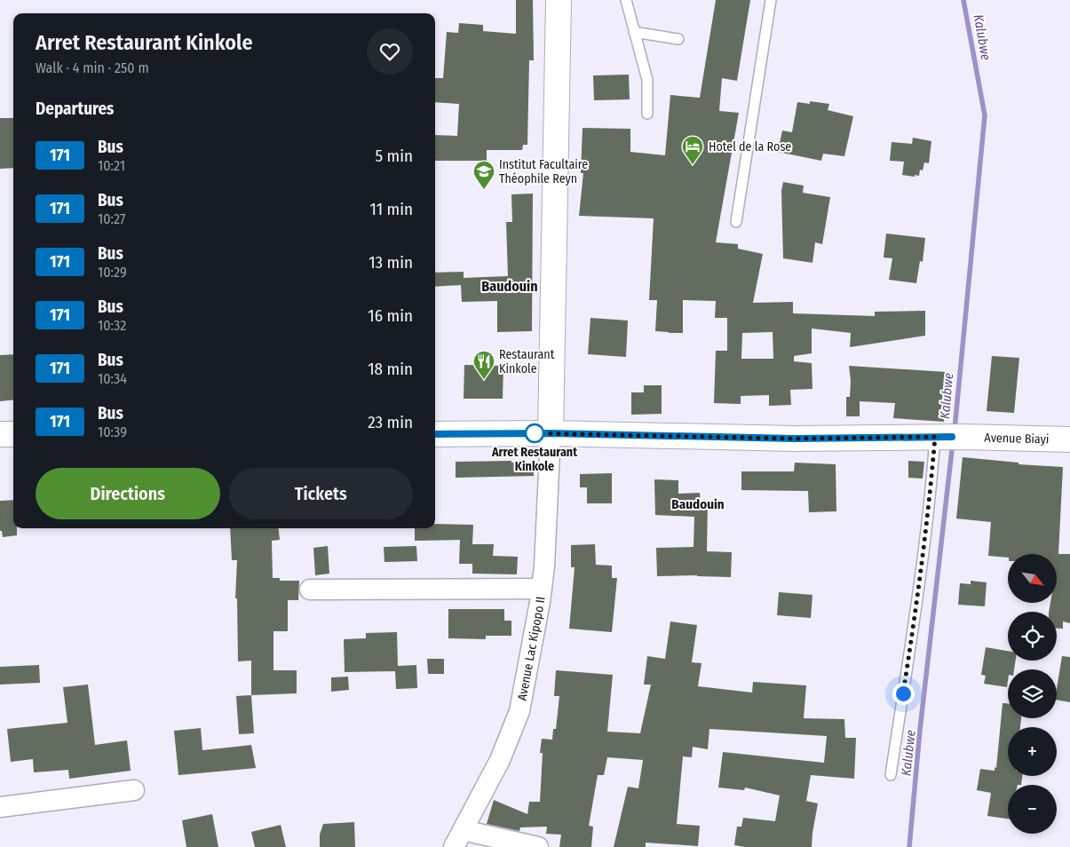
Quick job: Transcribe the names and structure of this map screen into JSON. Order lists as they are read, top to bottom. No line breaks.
{"streets":{"street":["Avenue Biayi","Avenue Lac Kipopo II"]},"crossings":[["Avenue Biayi","Avenue Lac Kipopo II"]],"districts":["Baudouin","Baudouin"],"water":["Kalubwe"],"places":{"hotel":["Hotel de la Rose"],"school or university":["Institut Facultaire Théophile Reyn"],"restaurant":["Restaurant Kinkole"],"other":["Arret Restaurant Kinkole"]},"lines":["bus line 171"],"north":"bottom right","page":{"heading":[["Arret Restaurant Kinkole","Walk · 4 min · 250 m"],"Departures"],"list":[{"mark":"171","name":"Bus","note":"10:21","value":"5 min"},{"mark":"171","name":"Bus","note":"10:27","value":"11 min"},{"mark":"171","name":"Bus","note":"10:29","value":"13 min"},{"mark":"171","name":"Bus","note":"10:32","value":"16 min"},{"mark":"171","name":"Bus","note":"10:34","value":"18 min"},{"mark":"171","name":"Bus","note":"10:39","value":"23 min"}],"buttons":["Directions","Tickets"],"map_buttons":["+","−"]}}
